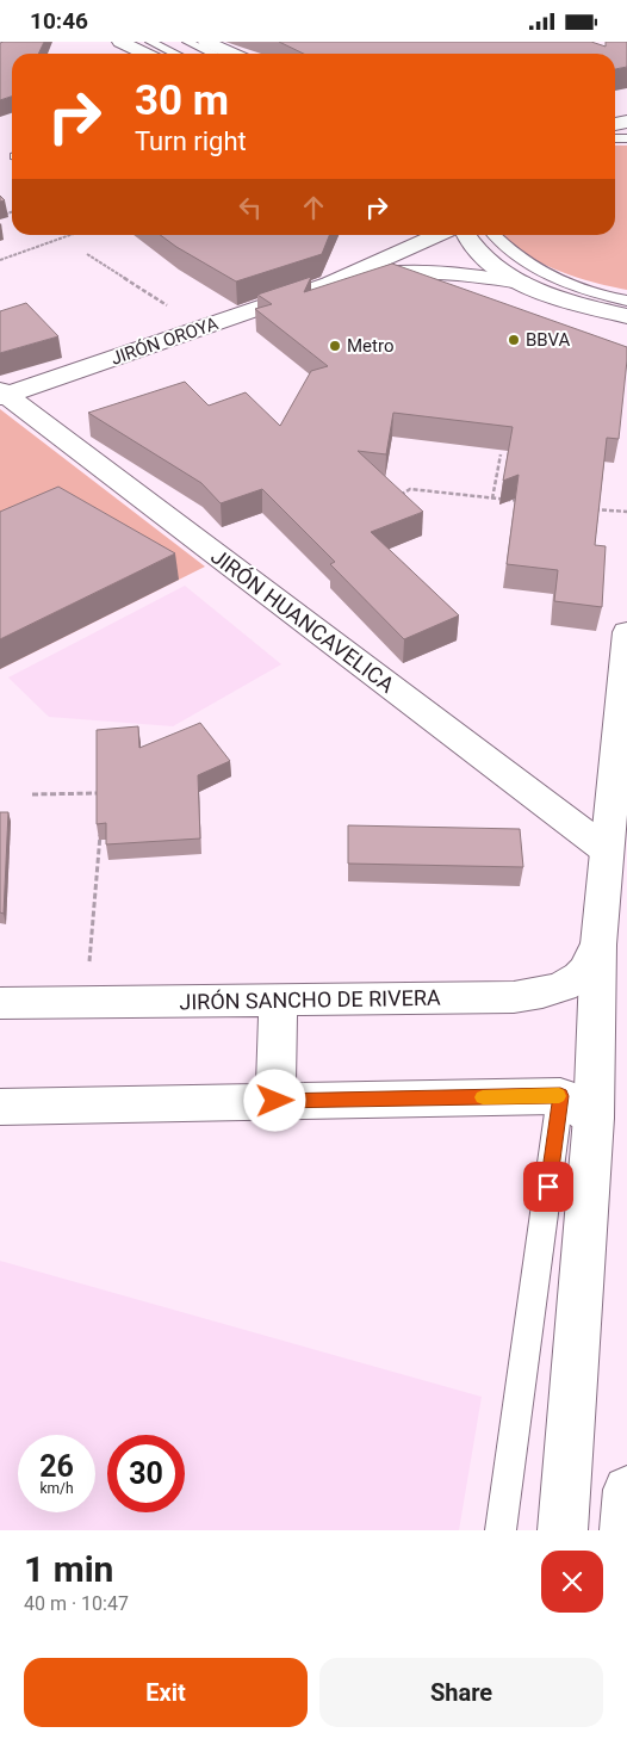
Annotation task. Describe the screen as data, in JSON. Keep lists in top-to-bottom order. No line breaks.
{"streets":{"street":["JIRÓN OROYA","JIRÓN HUANCAVELICA","JIRÓN SANCHO DE RIVERA"]},"crossings":[["JIRÓN OROYA","JIRÓN HUANCAVELICA"]],"places":["BBVA","Metro"],"page":{"status":"10:46","turn":["30 m","Turn right"],"speed":"26 km/h","limit":"30","heading":["1 min","40 m · 10:47"],"buttons":["Exit","Share"]}}
